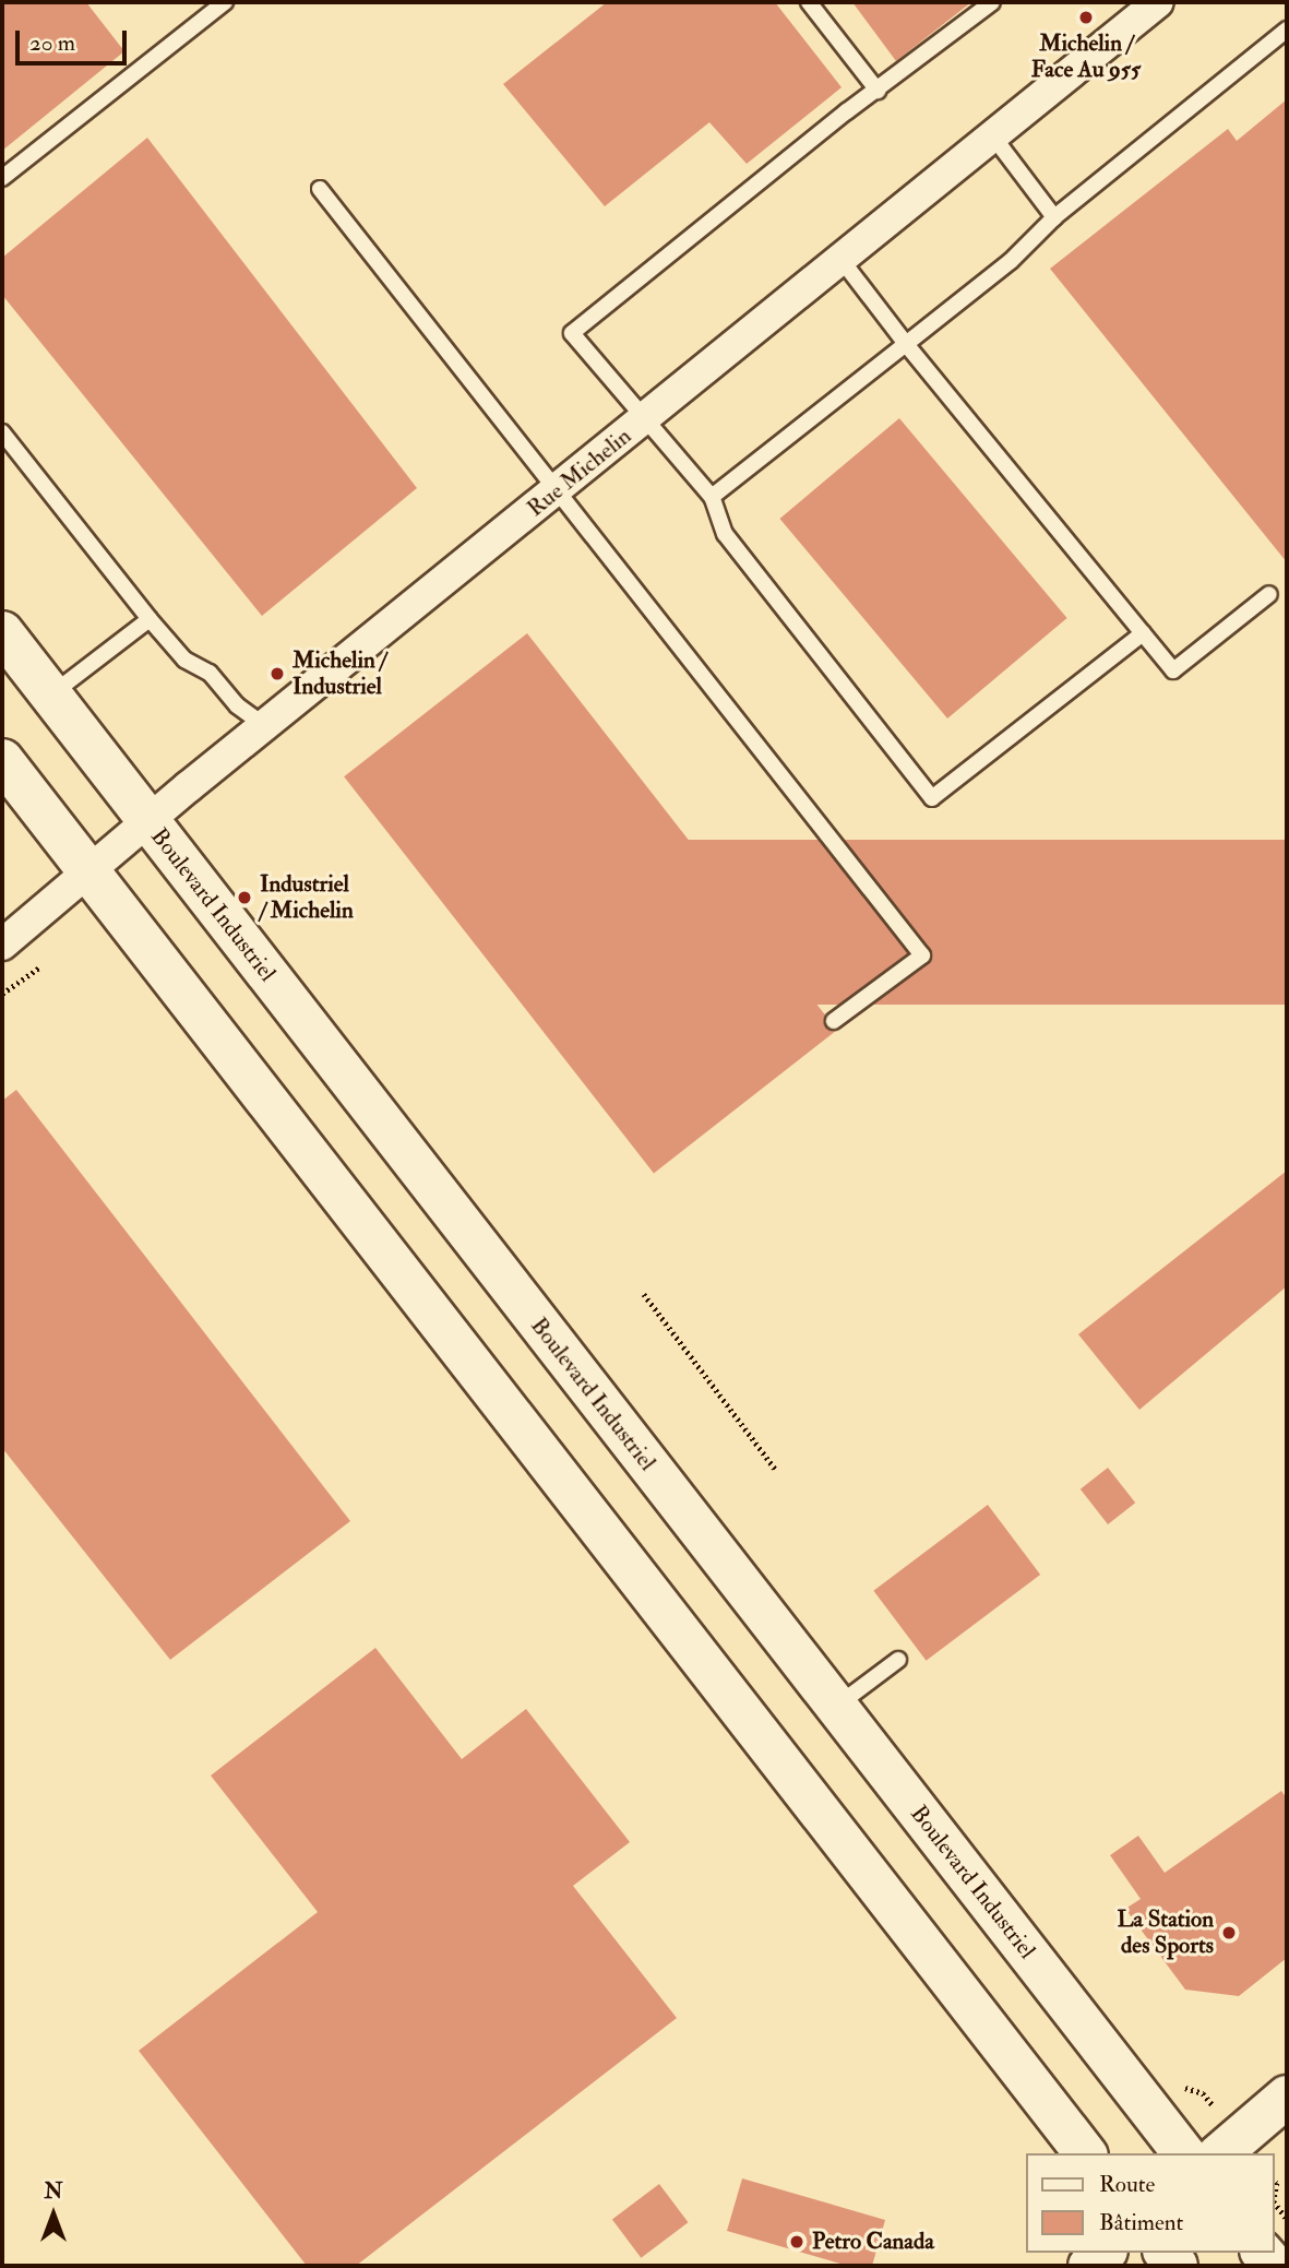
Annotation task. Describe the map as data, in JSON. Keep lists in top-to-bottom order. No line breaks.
{"streets":{"street":["Rue Michelin","Boulevard Industriel"]},"crossings":[["Rue Michelin","Boulevard Industriel"]],"places":["Michelin / Face Au 955","Michelin / Industriel","Industriel / Michelin","La Station des Sports","Petro Canada"],"legend":["Route","Bâtiment"],"scale_bar":"20 m","north":"top"}
